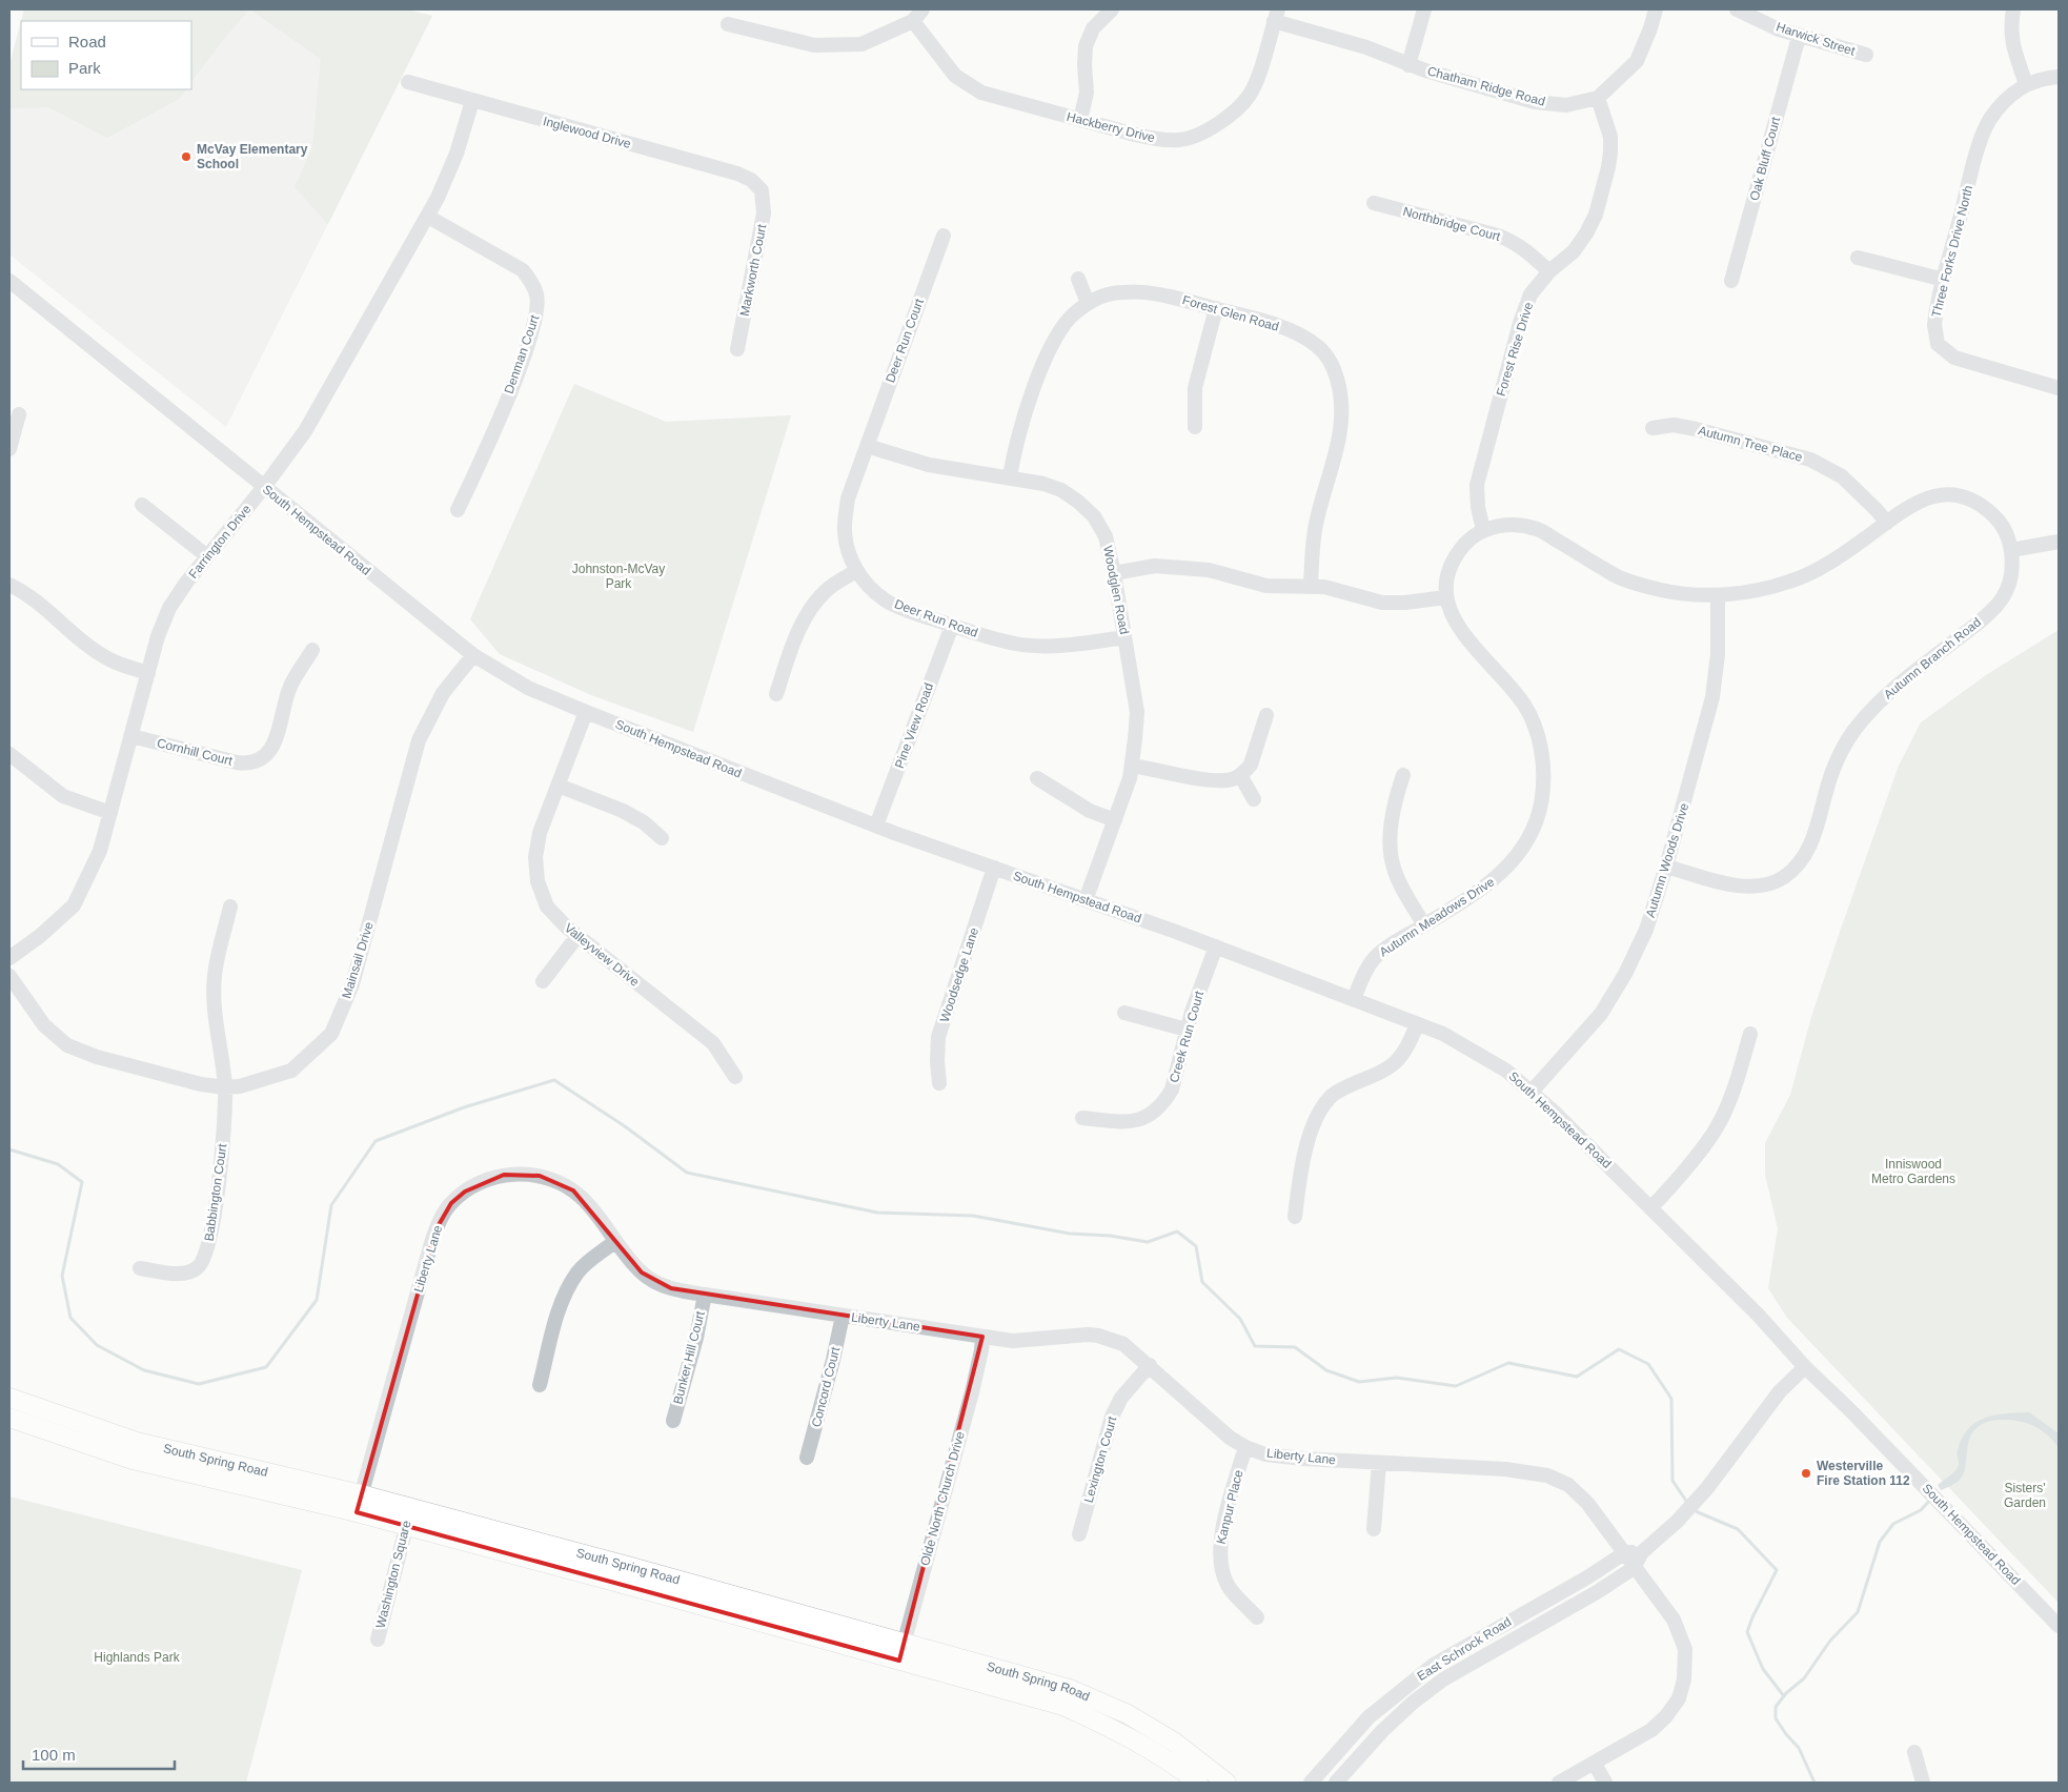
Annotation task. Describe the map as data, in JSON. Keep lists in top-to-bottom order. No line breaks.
{"streets":{"main road":["South Spring Road"],"street":["Harwick Street","Chatham Ridge Road","Hackberry Drive","Inglewood Drive","Oak Bluff Court","Northbridge Court","Three Forks Drive North","Markworth Court","Forest Glen Road","Deer Run Court","Forest Rise Drive","Denman Court","Autumn Tree Place","South Hempstead Road","Farrington Drive","Woodglen Road","Deer Run Road","Autumn Branch Road","Pine View Road","Cornhill Court","Autumn Woods Drive","Autumn Meadows Drive","Valleyview Drive","Mainsail Drive","Woodsedge Lane","Creek Run Court","Babbington Court","Liberty Lane","Bunker Hill Court","Concord Court","Lexington Court","Olde North Church Drive","Kanpur Place","Washington Square","East Schrock Road"]},"crossings":[["Harwick Street","Oak Bluff Court"],["Chatham Ridge Road","Hackberry Drive"],["Chatham Ridge Road","Forest Rise Drive"],["Inglewood Drive","Markworth Court"],["Inglewood Drive","Farrington Drive"],["Northbridge Court","Forest Rise Drive"],["Forest Glen Road","Woodglen Road"],["Deer Run Court","Woodglen Road"],["Deer Run Court","Deer Run Road"],["Forest Rise Drive","Autumn Branch Road"],["Forest Rise Drive","Autumn Meadows Drive"],["Denman Court","Farrington Drive"],["Autumn Tree Place","Autumn Branch Road"],["South Hempstead Road","Farrington Drive"],["South Hempstead Road","Woodglen Road"],["South Hempstead Road","Pine View Road"],["South Hempstead Road","Autumn Woods Drive"],["South Hempstead Road","Autumn Meadows Drive"],["South Hempstead Road","Valleyview Drive"],["South Hempstead Road","Mainsail Drive"],["South Hempstead Road","Woodsedge Lane"],["South Hempstead Road","Creek Run Court"],["South Hempstead Road","East Schrock Road"],["Farrington Drive","Cornhill Court"],["Woodglen Road","Deer Run Road"],["Deer Run Road","Pine View Road"],["Autumn Branch Road","Autumn Woods Drive"],["Autumn Branch Road","Autumn Meadows Drive"],["Mainsail Drive","Babbington Court"],["Liberty Lane","Bunker Hill Court"],["Liberty Lane","Concord Court"],["Liberty Lane","Lexington Court"],["Liberty Lane","South Spring Road"],["Liberty Lane","Olde North Church Drive"],["Liberty Lane","Kanpur Place"],["Liberty Lane","East Schrock Road"],["South Spring Road","Olde North Church Drive"],["South Spring Road","Washington Square"]],"parks":["Johnston-McVay Park","Inniswood Metro Gardens","Sisters' Garden","Highlands Park"],"places":["McVay Elementary School","Westerville Fire Station 112"],"legend":["Road","Park"],"scale_bar":"100 m"}
